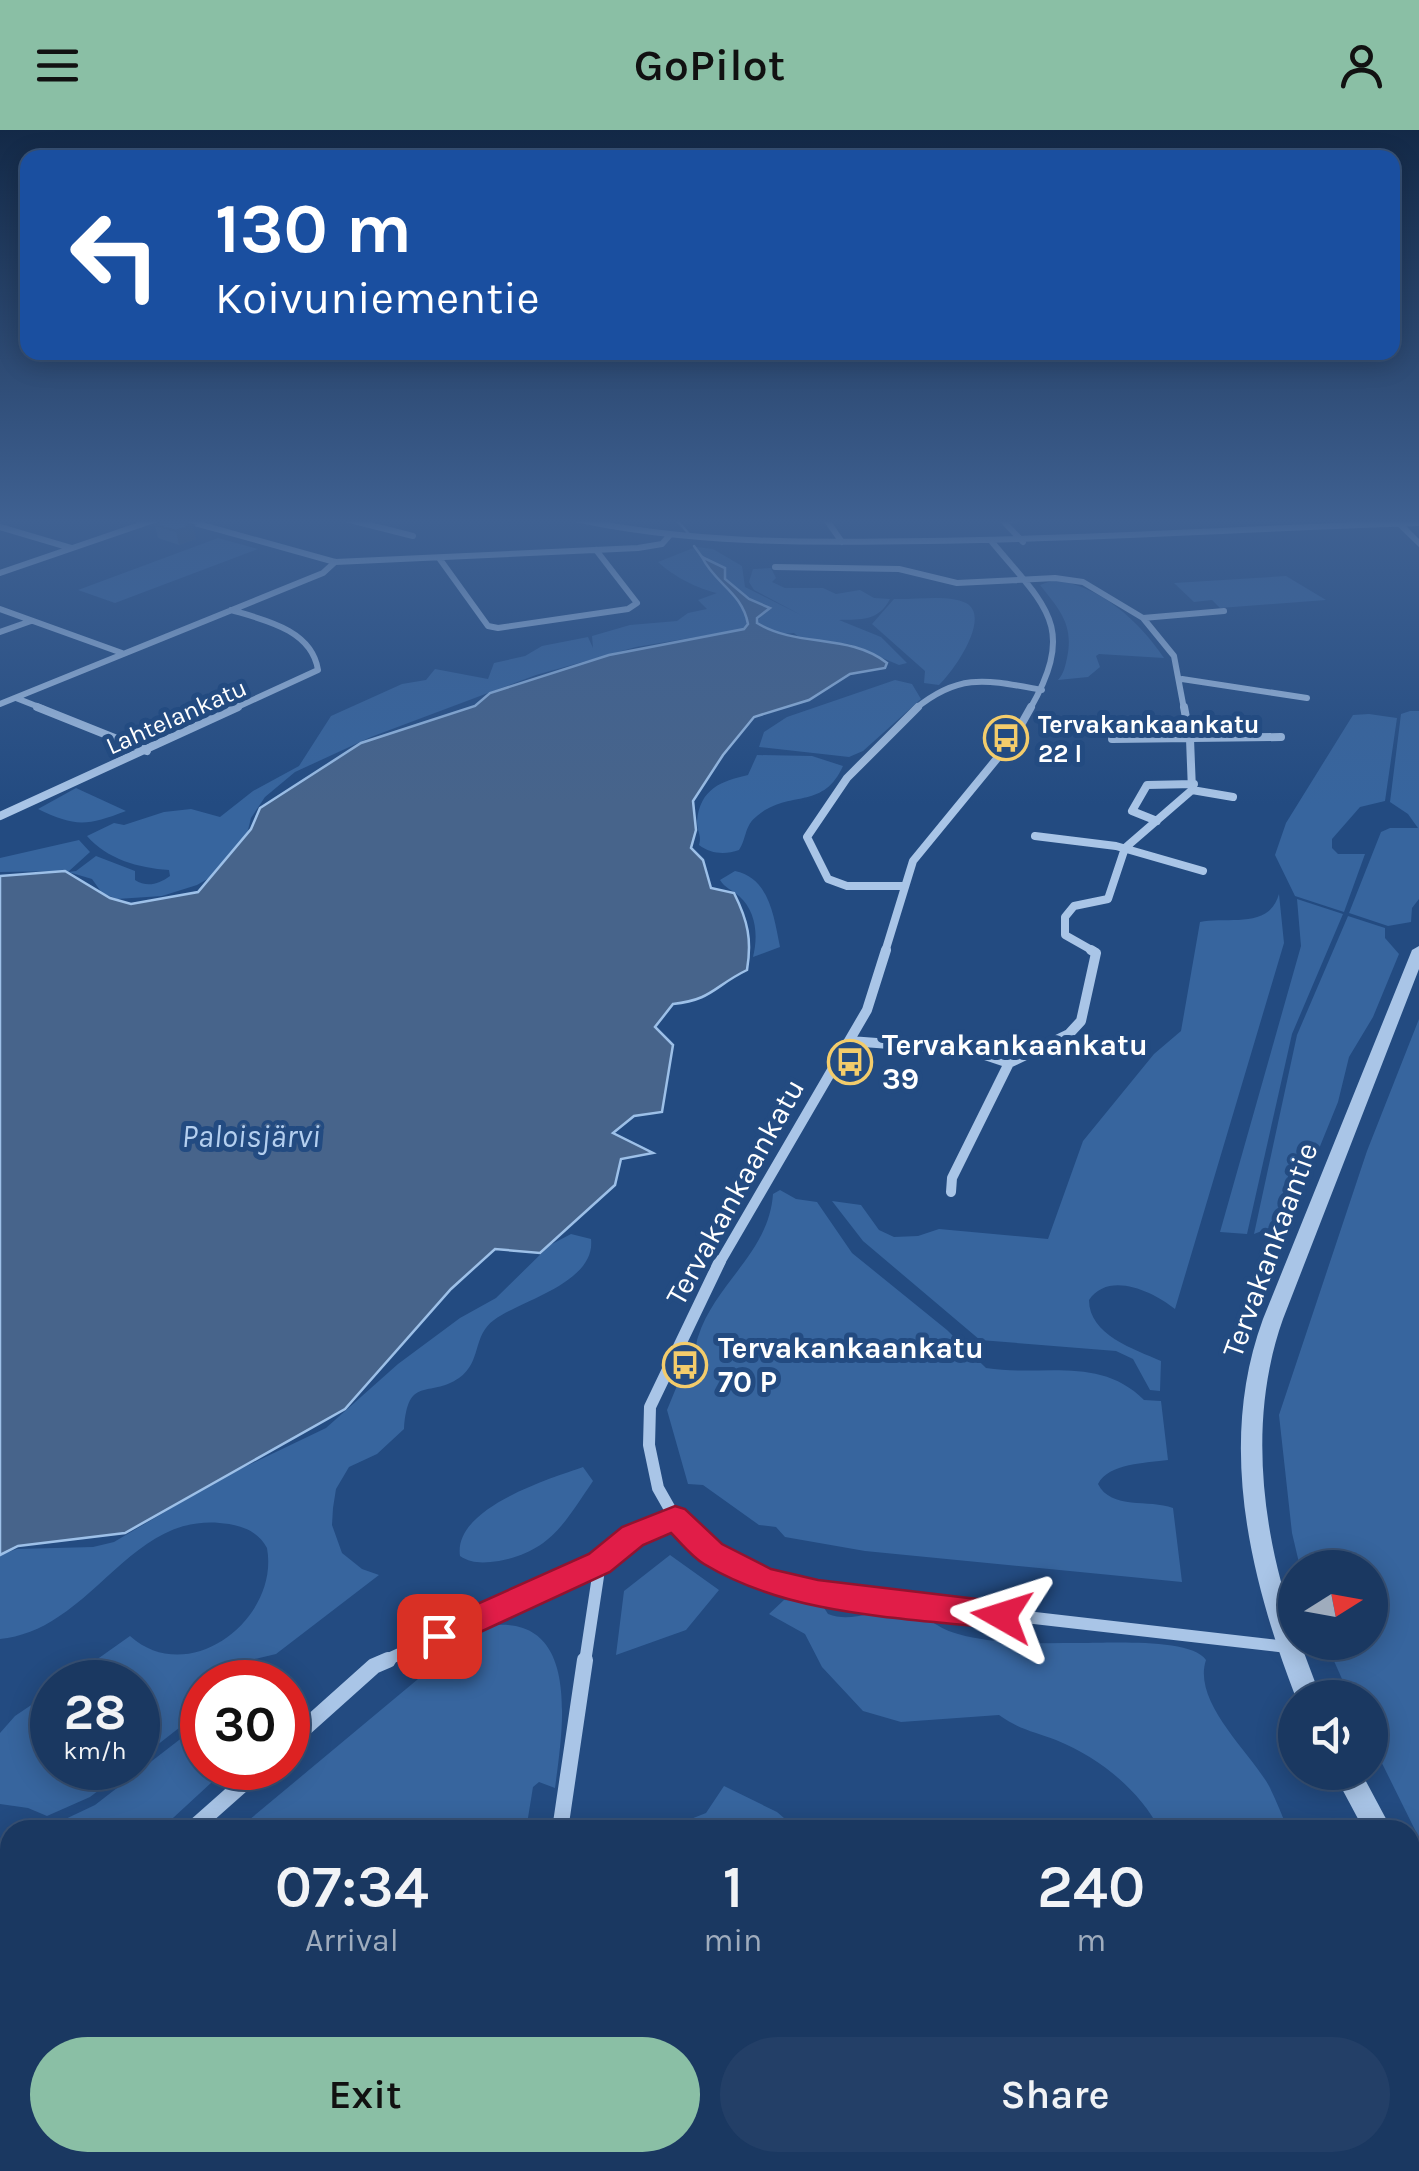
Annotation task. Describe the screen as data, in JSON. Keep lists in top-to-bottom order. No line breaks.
{"streets":{"street":["Lahtelankatu","Tervakankaankatu","Tervakankaantie"]},"water":["Paloisjärvi"],"places":{"bus stop":["Tervakankaankatu 22 I","Tervakankaankatu 39","Tervakankaankatu 70 P"]},"north":"right","page":{"header":"GoPilot","turn":["130 m","Koivuniementie"],"speed":"28 km/h","limit":"30","eta":["07:34","Arrival","1","min","240","m"],"buttons":["Exit","Share"]}}
